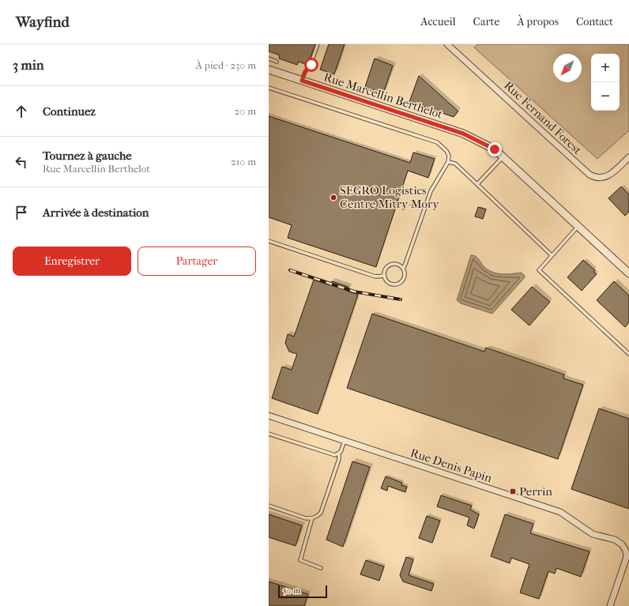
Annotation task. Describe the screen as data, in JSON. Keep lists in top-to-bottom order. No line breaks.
{"streets":{"street":["Rue Marcellin Berthelot","Rue Fernand Forest","Rue Denis Papin"]},"places":{"other":["SEGRO Logistics Centre Mitry-Mory"],"transit":["Perrin"]},"scale_bar":"50 m","north":"bottom left","page":{"header":"Wayfind","nav":["Accueil","Carte","À propos","Contact"],"heading":["3 min","À pied · 230 m"],"map_buttons":["+","−"],"list":[["Continuez","20 m"],["Tournez à gauche","Rue Marcellin Berthelot","210 m"],"Arrivée à destination"],"buttons":["Enregistrer","Partager"],"scale":"50 m"}}
